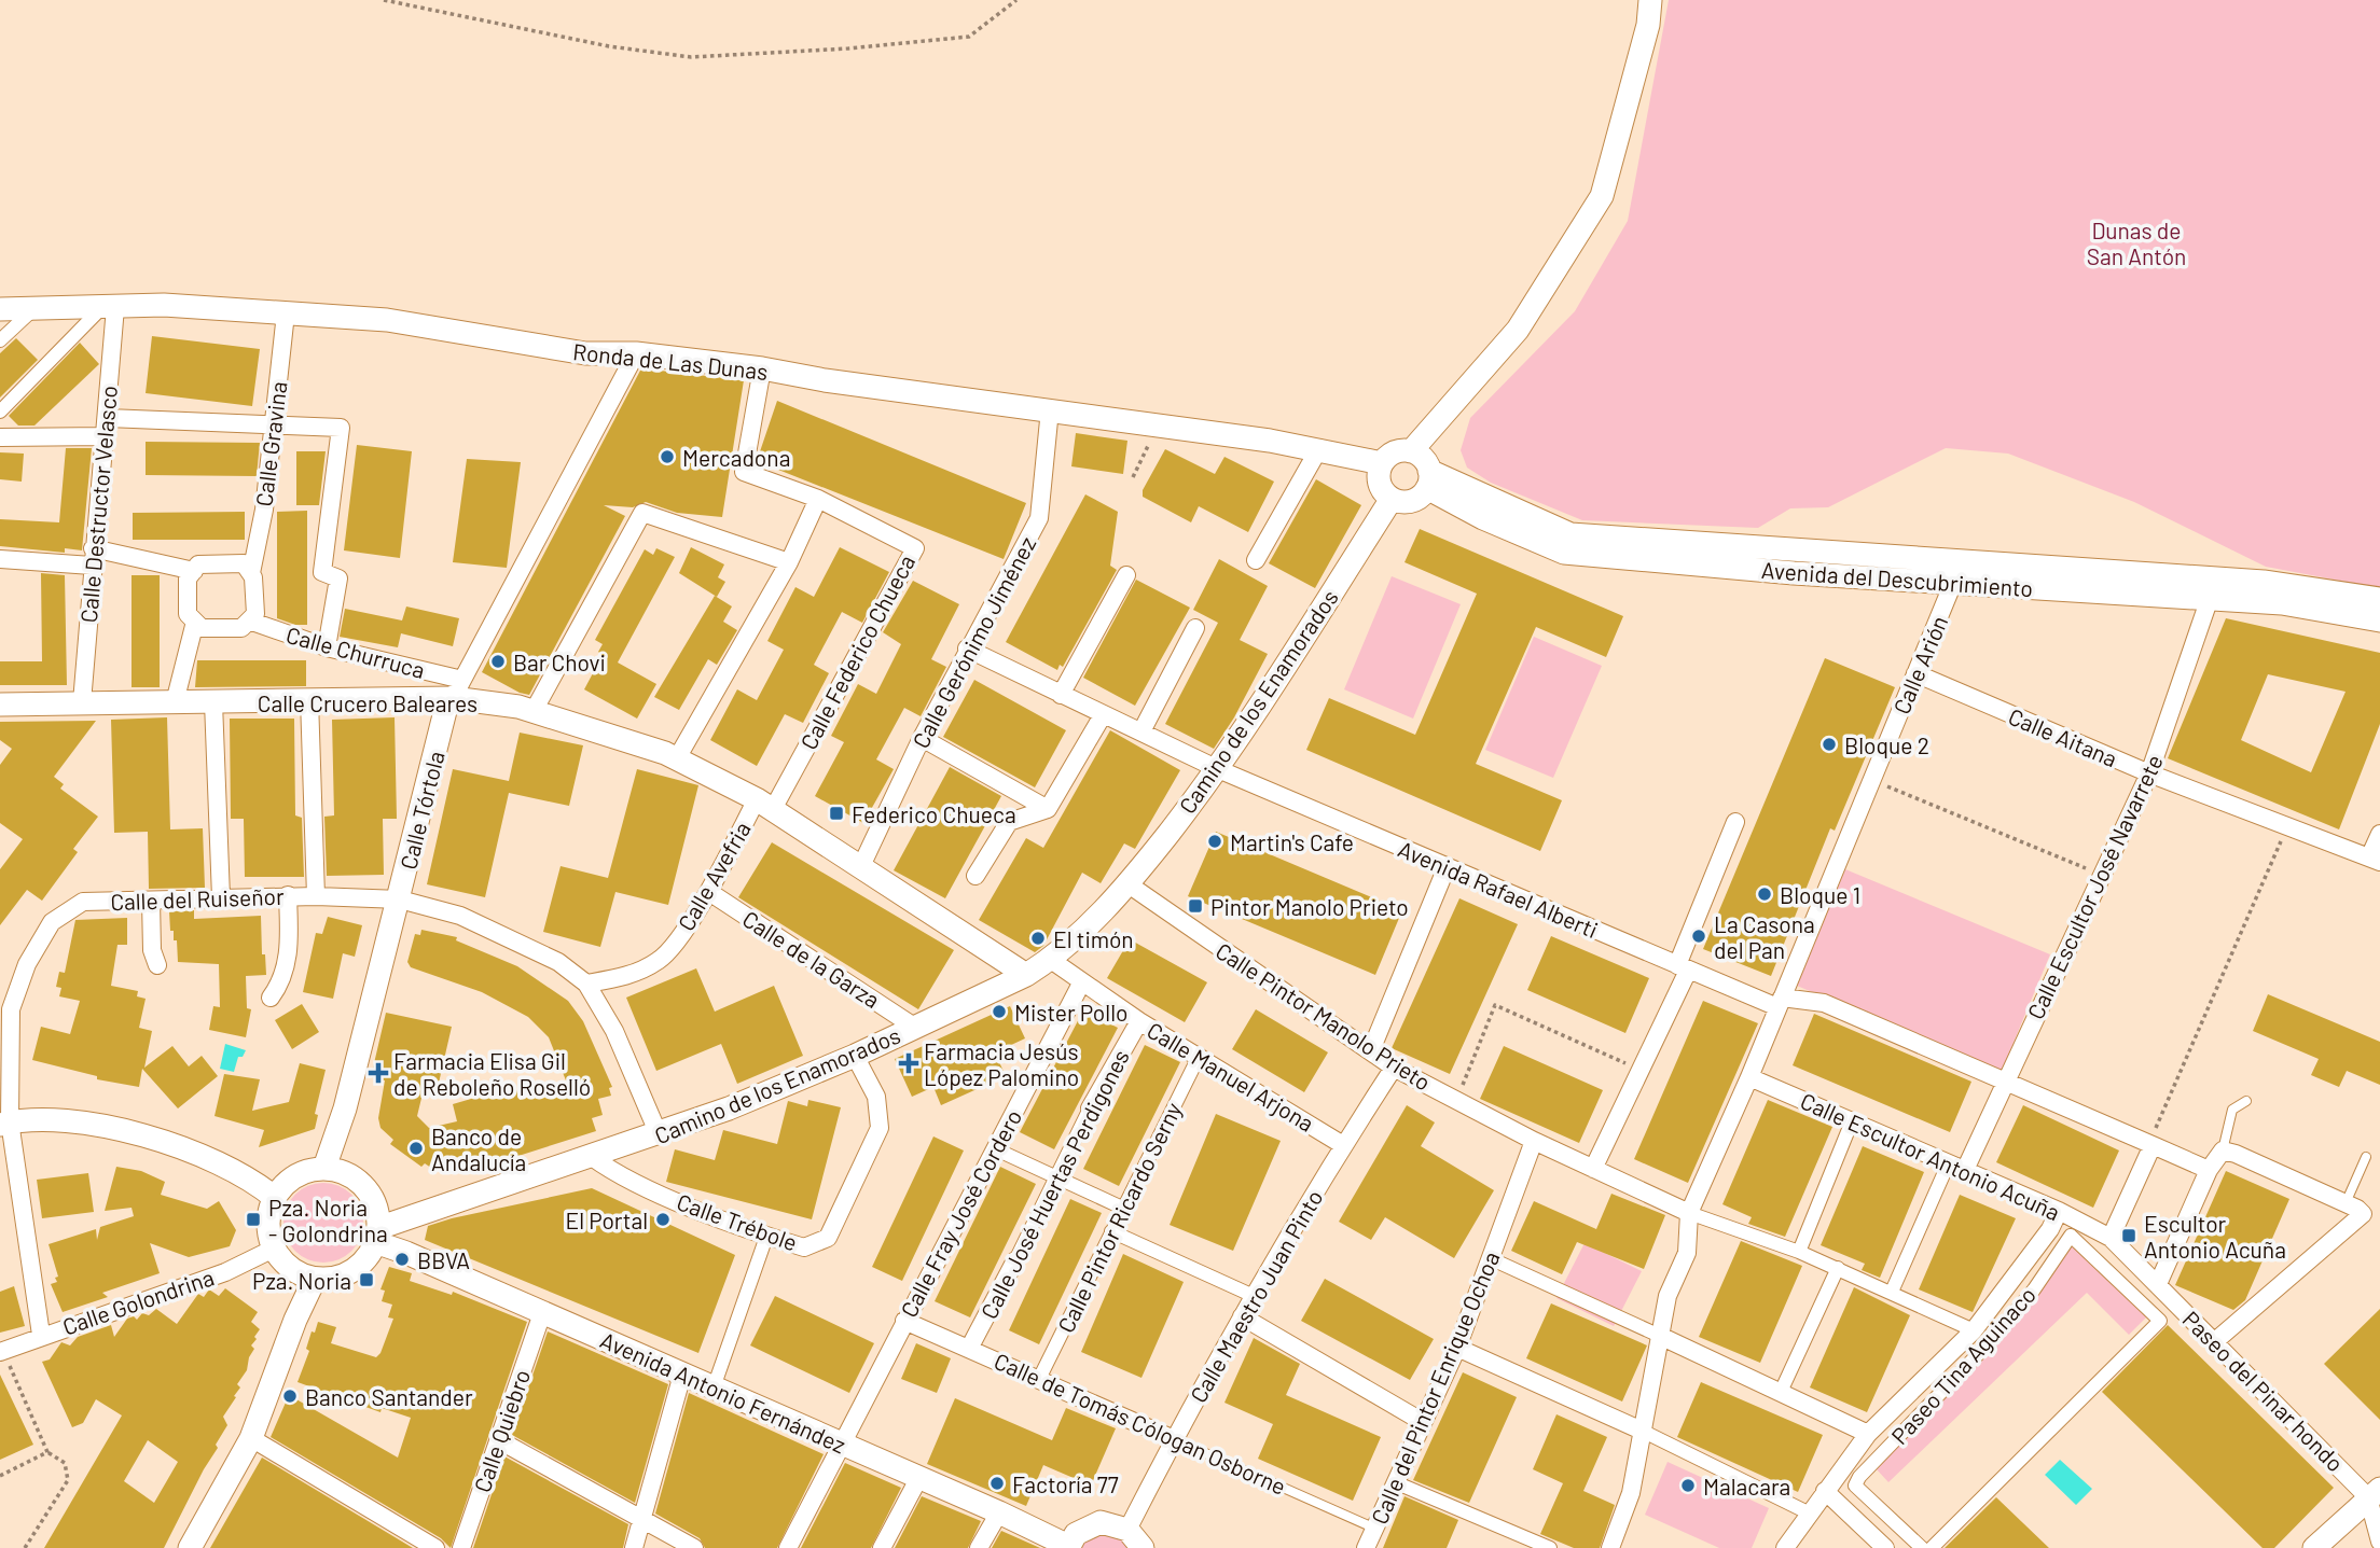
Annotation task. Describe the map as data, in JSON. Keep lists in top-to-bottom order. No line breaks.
{"streets":{"street":["Ronda de Las Dunas","Calle Gravina","Calle Destructor Velasco","Avenida del Descubrimiento","Calle Gerónimo Jiménez","Calle Churruca","Calle Federico Chueca","Calle Arión","Camino de los Enamorados","Calle Crucero Baleares","Calle Aitana","Calle Tórtola","Calle Avefria","Calle Escultor José Navarrete","Avenida Rafael Alberti","Calle del Ruiseñor","Calle de la Garza","Calle Pintor Manolo Prieto","Calle Manuel Arjona","Calle Escultor Antonio Acuña","Calle José Huertas Perdigones","Calle Fray José Cordero","Calle Pintor Ricardo Serny","Calle Trébole","Calle Maestro Juan Pinto","Calle Golondrina","Paseo Tina Aguinaco","Calle del Pintor Enrique Ochoa","Paseo del Pinar hondo","Avenida Antonio Fernández","Calle de Tomás Cólogan Osborne","Calle Quiebro"]},"crossings":[["Ronda de Las Dunas","Calle Gravina"],["Ronda de Las Dunas","Calle Destructor Velasco"],["Ronda de Las Dunas","Avenida del Descubrimiento"],["Ronda de Las Dunas","Calle Gerónimo Jiménez"],["Ronda de Las Dunas","Calle Federico Chueca"],["Ronda de Las Dunas","Camino de los Enamorados"],["Ronda de Las Dunas","Calle Tórtola"],["Calle Gravina","Calle Churruca"],["Calle Destructor Velasco","Calle Crucero Baleares"],["Avenida del Descubrimiento","Calle Arión"],["Avenida del Descubrimiento","Camino de los Enamorados"],["Avenida del Descubrimiento","Calle Escultor José Navarrete"],["Calle Gerónimo Jiménez","Calle Crucero Baleares"],["Calle Gerónimo Jiménez","Avenida Rafael Alberti"],["Calle Churruca","Calle Crucero Baleares"],["Calle Churruca","Calle Tórtola"],["Calle Federico Chueca","Calle Crucero Baleares"],["Calle Federico Chueca","Calle Avefria"],["Calle Arión","Calle Aitana"],["Calle Arión","Avenida Rafael Alberti"],["Calle Arión","Calle Pintor Manolo Prieto"],["Calle Arión","Calle Escultor Antonio Acuña"],["Camino de los Enamorados","Calle Crucero Baleares"],["Camino de los Enamorados","Calle Tórtola"],["Camino de los Enamorados","Avenida Rafael Alberti"],["Camino de los Enamorados","Calle del Ruiseñor"],["Camino de los Enamorados","Calle de la Garza"],["Camino de los Enamorados","Calle Pintor Manolo Prieto"],["Camino de los Enamorados","Calle Manuel Arjona"],["Camino de los Enamorados","Calle Trébole"],["Camino de los Enamorados","Calle Golondrina"],["Camino de los Enamorados","Avenida Antonio Fernández"],["Calle Crucero Baleares","Calle Tórtola"],["Calle Crucero Baleares","Calle Avefria"],["Calle Aitana","Calle Escultor José Navarrete"],["Calle Tórtola","Calle del Ruiseñor"],["Calle Tórtola","Calle Golondrina"],["Calle Tórtola","Avenida Antonio Fernández"],["Calle Avefria","Calle del Ruiseñor"],["Calle Avefria","Calle de la Garza"],["Calle Escultor José Navarrete","Avenida Rafael Alberti"],["Calle Escultor José Navarrete","Calle Escultor Antonio Acuña"],["Calle del Ruiseñor","Calle Golondrina"],["Calle Pintor Manolo Prieto","Calle Maestro Juan Pinto"],["Calle Pintor Manolo Prieto","Calle del Pintor Enrique Ochoa"],["Calle Manuel Arjona","Calle José Huertas Perdigones"],["Calle Manuel Arjona","Calle Fray José Cordero"],["Calle Manuel Arjona","Calle Pintor Ricardo Serny"],["Calle Manuel Arjona","Calle Maestro Juan Pinto"],["Calle Escultor Antonio Acuña","Paseo del Pinar hondo"],["Calle José Huertas Perdigones","Calle de Tomás Cólogan Osborne"],["Calle Fray José Cordero","Avenida Antonio Fernández"],["Calle Fray José Cordero","Calle de Tomás Cólogan Osborne"],["Calle Pintor Ricardo Serny","Calle de Tomás Cólogan Osborne"],["Calle Maestro Juan Pinto","Calle de Tomás Cólogan Osborne"],["Calle Golondrina","Avenida Antonio Fernández"],["Calle del Pintor Enrique Ochoa","Calle de Tomás Cólogan Osborne"],["Avenida Antonio Fernández","Calle Quiebro"]],"parks":["Dunas de San Antón"],"places":{"other":["Mercadona","Bar Chovi","Bloque 2","Martin's Cafe","Bloque 1","La Casona del Pan","El timón","Mister Pollo","Banco de Andalucía","El Portal","BBVA","Banco Santander","Factoría 77","Malacara"],"transit":["Federico Chueca","Pintor Manolo Prieto","Pza. Noria - Golondrina","Escultor Antonio Acuña","Pza. Noria"],"health":["Farmacia Jesús López Palomino","Farmacia Elisa Gil de Reboleño Roselló"]}}
